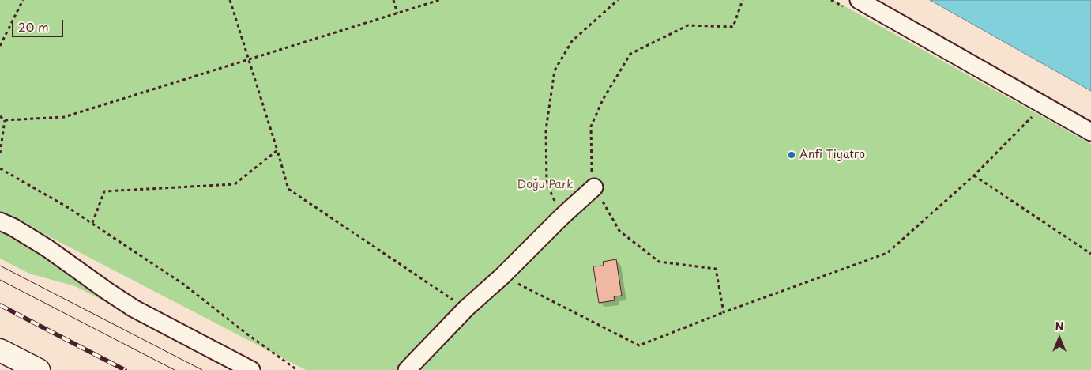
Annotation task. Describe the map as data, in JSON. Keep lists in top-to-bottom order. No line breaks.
{"parks":["Doğu Park"],"places":["Anfi Tiyatro"],"scale_bar":"20 m","north":"top"}
